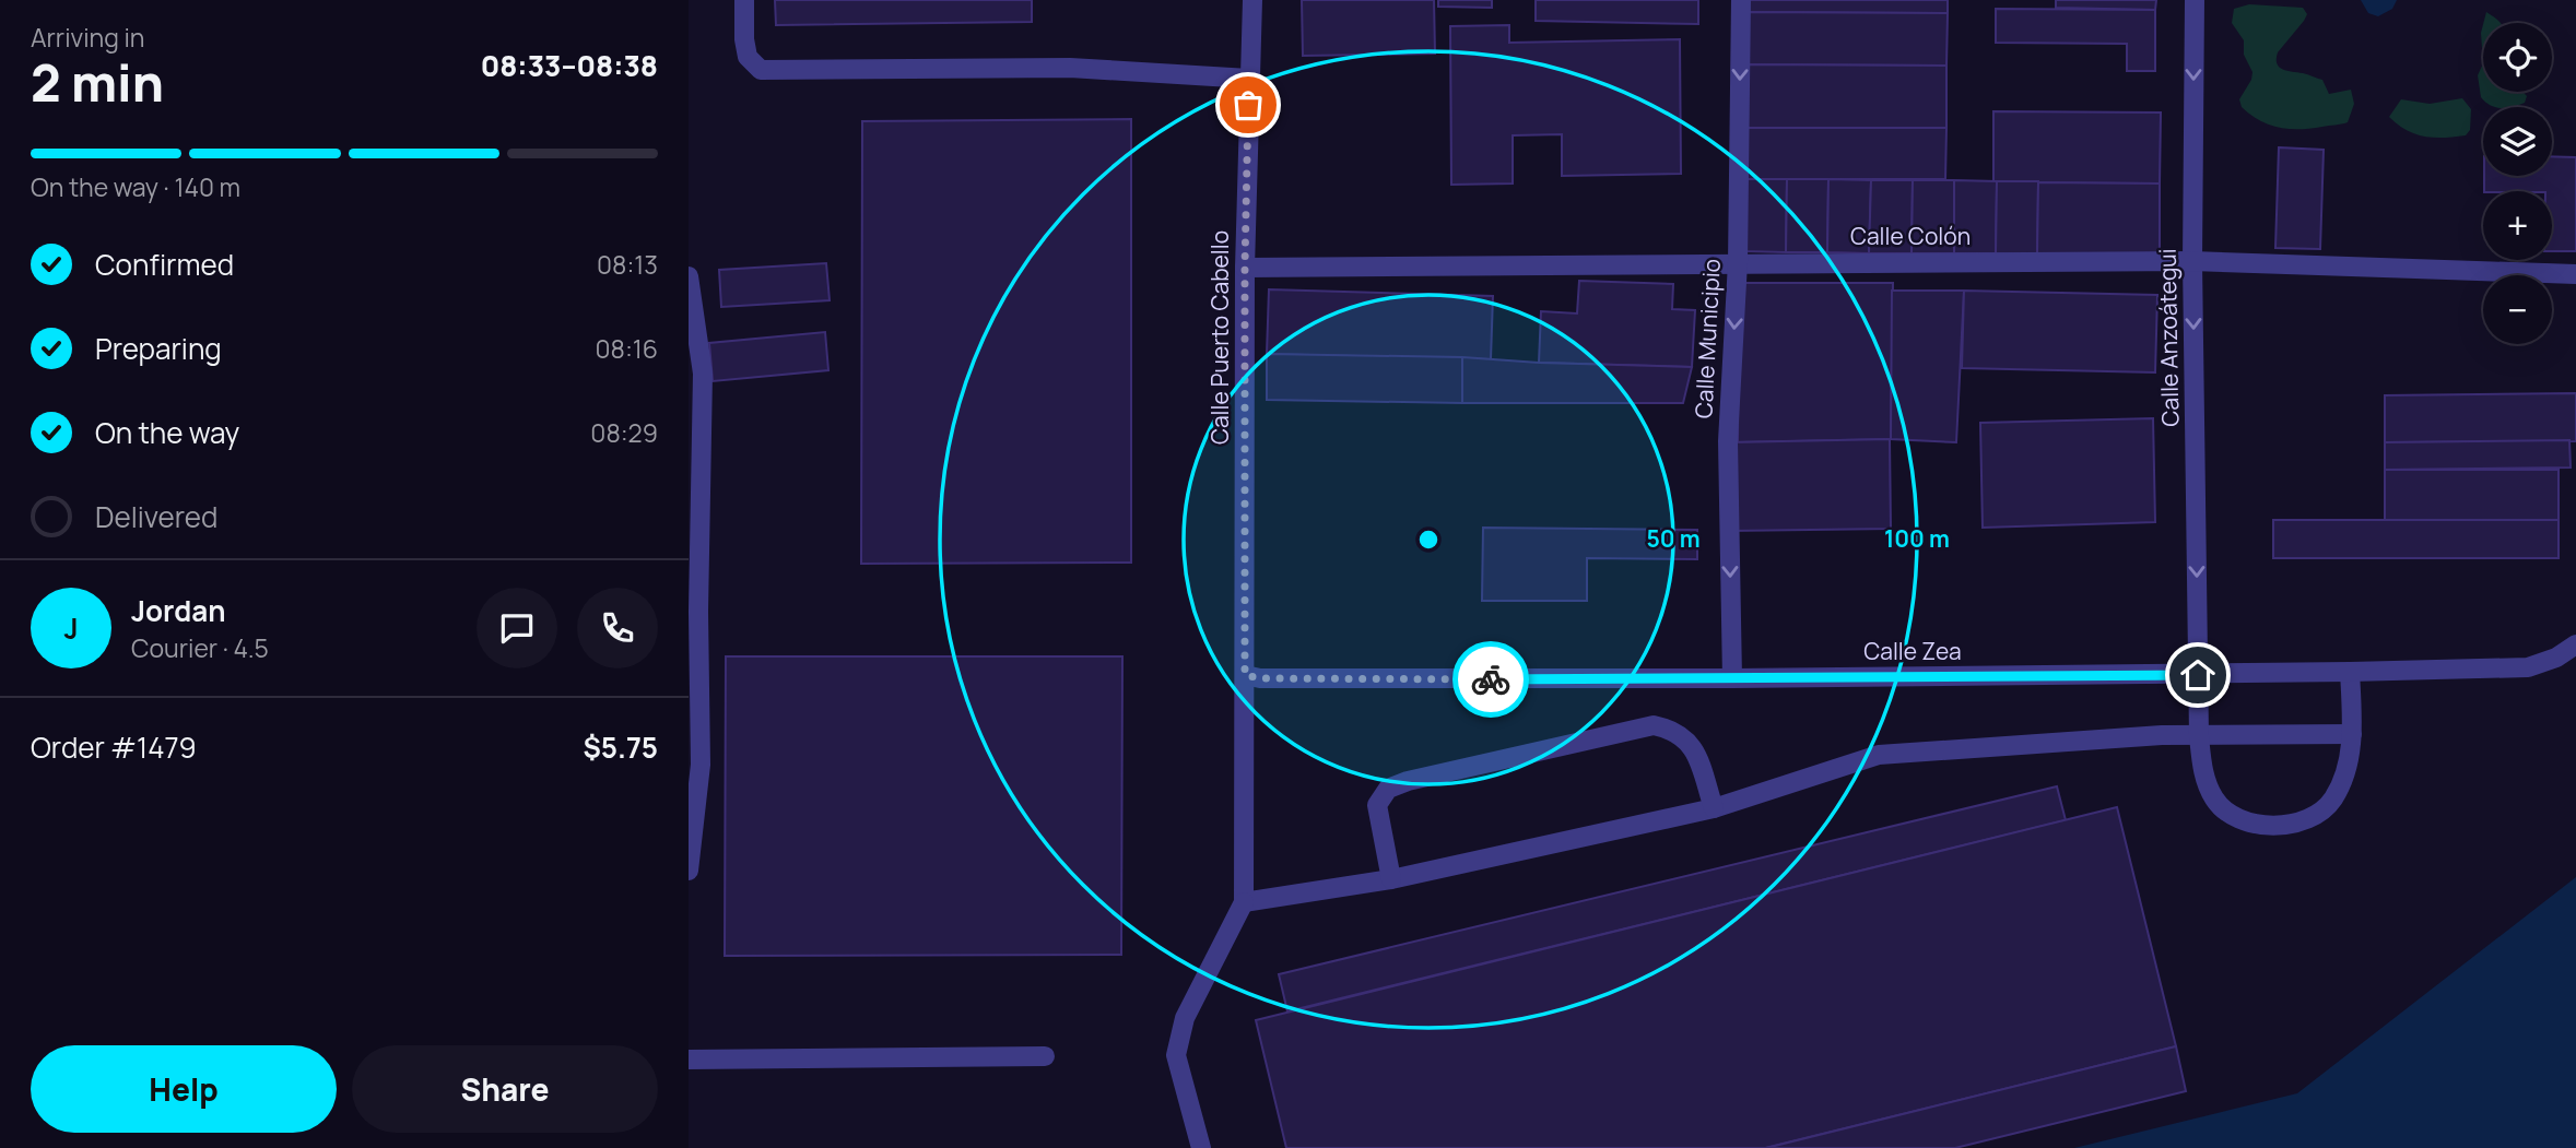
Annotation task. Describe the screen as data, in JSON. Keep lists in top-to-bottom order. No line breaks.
{"streets":{"street":["Calle Colón","Calle Puerto Cabello","Calle Anzoátegui","Calle Municipio","Calle Zea"]},"crossings":[["Calle Colón","Calle Puerto Cabello"],["Calle Colón","Calle Anzoátegui"],["Calle Colón","Calle Municipio"],["Calle Puerto Cabello","Calle Zea"],["Calle Anzoátegui","Calle Zea"],["Calle Municipio","Calle Zea"]],"one_way":["Calle Anzoátegui","Calle Municipio"],"page":{"heading":["2 min","Arriving in","08:33–08:38"],"panel":["Jordan","Courier · 4.5","Order #1479","$5.75"],"map_buttons":["+","−"],"bar":"On the way · 140 m","list":[["Confirmed","08:13"],["Preparing","08:16"],["On the way","08:29"],"Delivered"],"round":"J","buttons":["Help","Share"]},"rings":["50 m","100 m"]}
